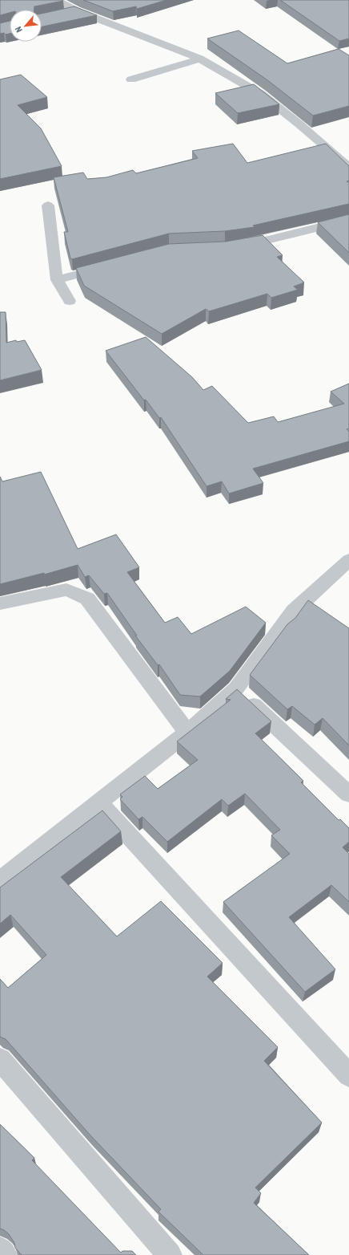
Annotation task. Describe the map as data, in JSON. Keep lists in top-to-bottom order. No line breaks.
{"north":"bottom left"}
